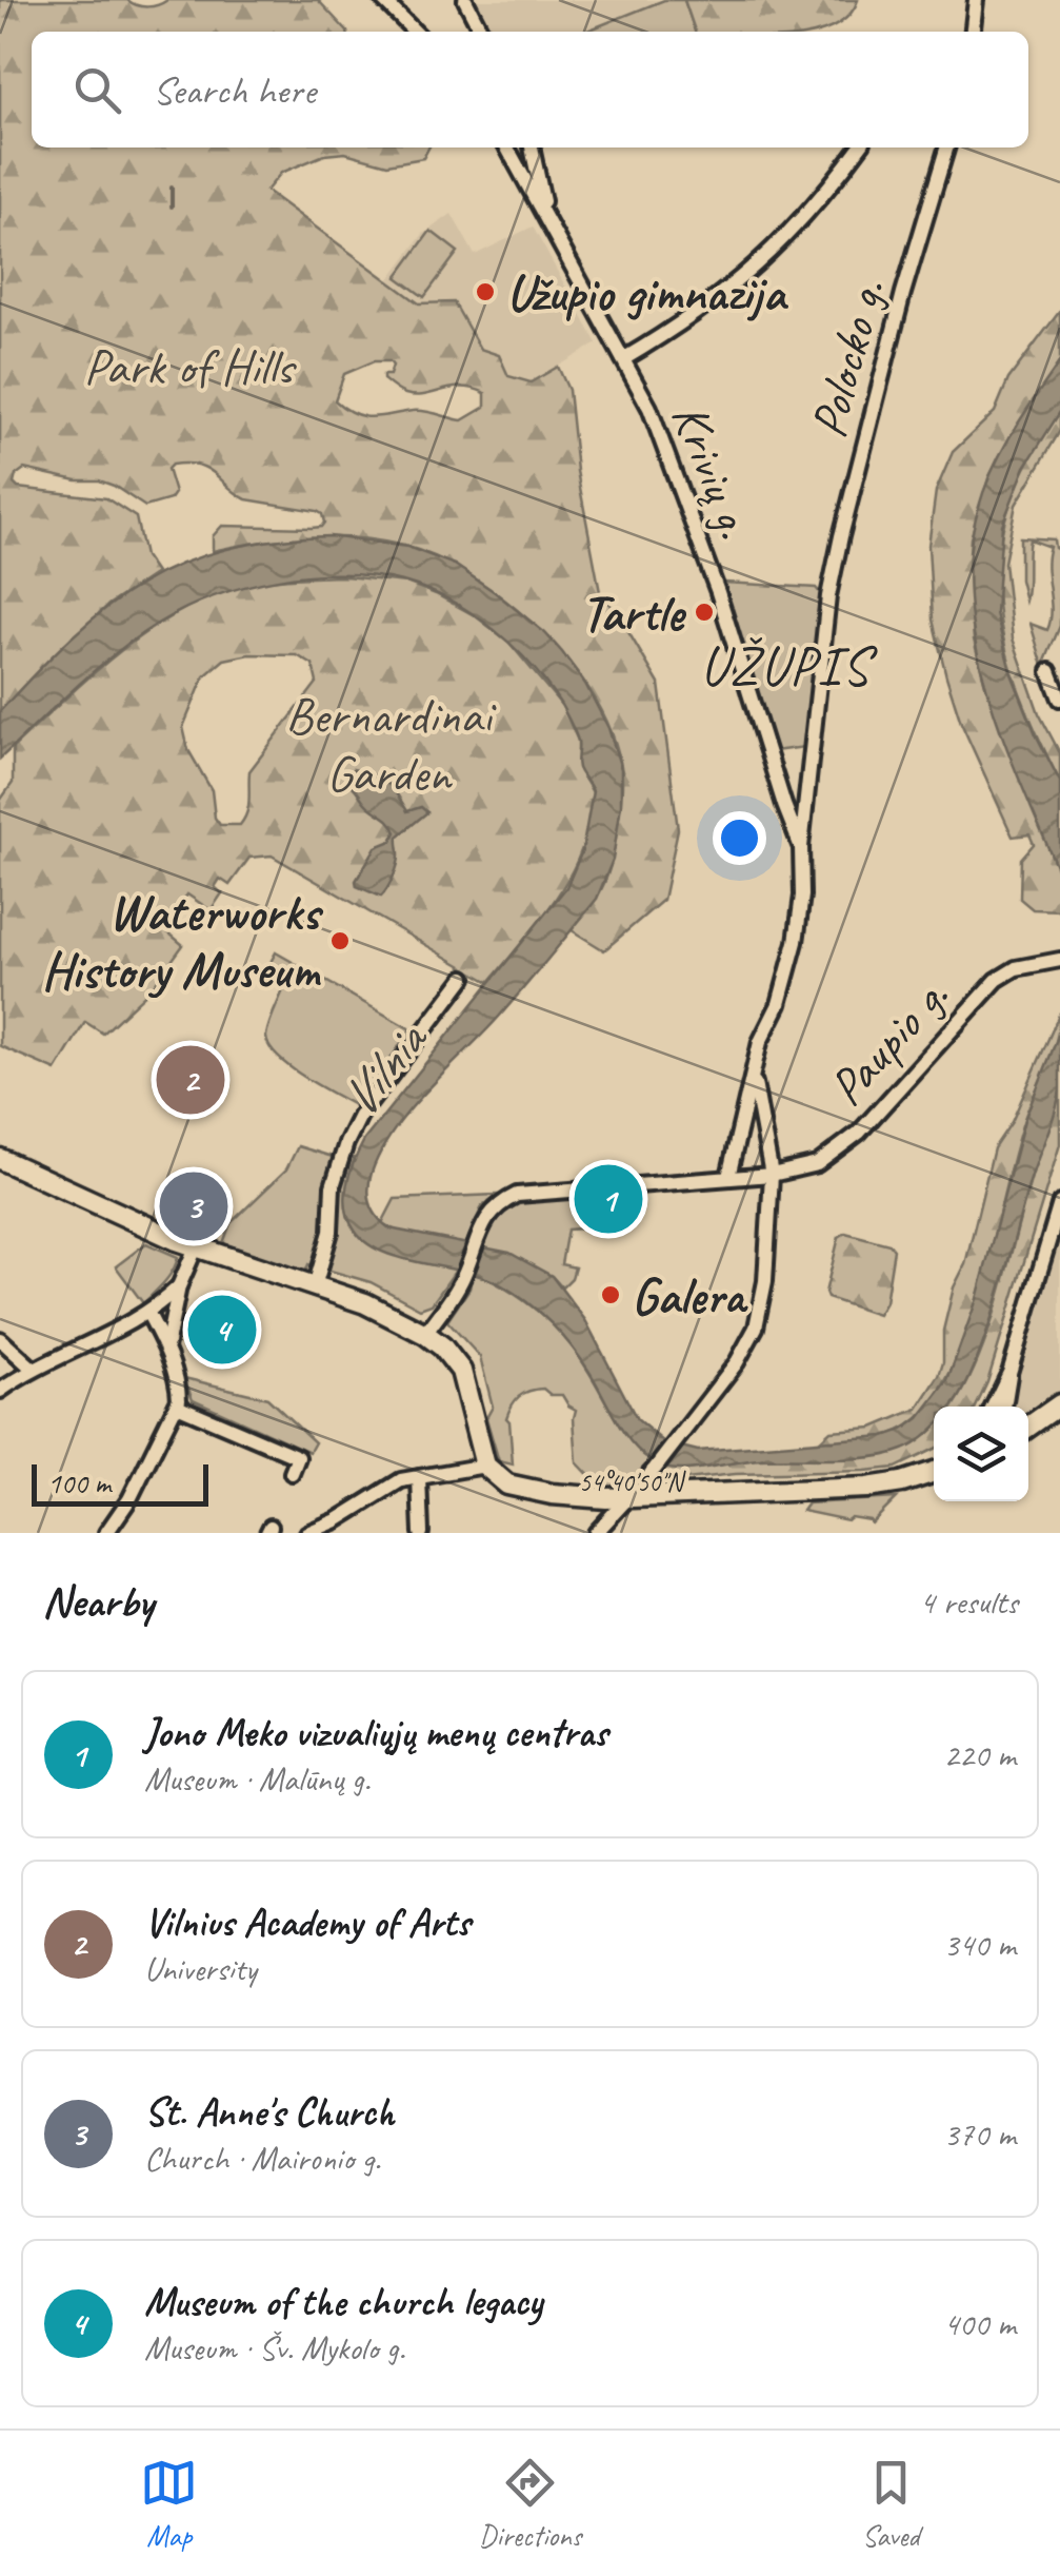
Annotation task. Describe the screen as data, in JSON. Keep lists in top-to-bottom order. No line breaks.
{"streets":{"street":["Polocko g.","Krivių g.","Paupio g."]},"crossings":[["Polocko g.","Krivių g."]],"districts":["UŽUPIS"],"water":["Vilnia"],"parks":["Park of Hills","Bernardinai Garden"],"places":["Užupio gimnazija","Tartle","Waterworks History Museum","Galera"],"scale_bar":"100 m","page":{"search":"Search here","pins":["2","1","3","4"],"scale":"100 m","heading":["Nearby","4 results"],"list":[{"mark":"1","name":"Jono Meko vizualiųjų menų centras","note":"Museum · Malūnų g.","value":"220 m"},{"mark":"2","name":"Vilnius Academy of Arts","note":"University","value":"340 m"},{"mark":"3","name":"St. Anne's Church","note":"Church · Maironio g.","value":"370 m"},{"mark":"4","name":"Museum of the church legacy","note":"Museum · Šv. Mykolo g.","value":"400 m"}],"nav":["Map","Directions","Saved"]},"coordinates":["54°40'50\"N"]}
